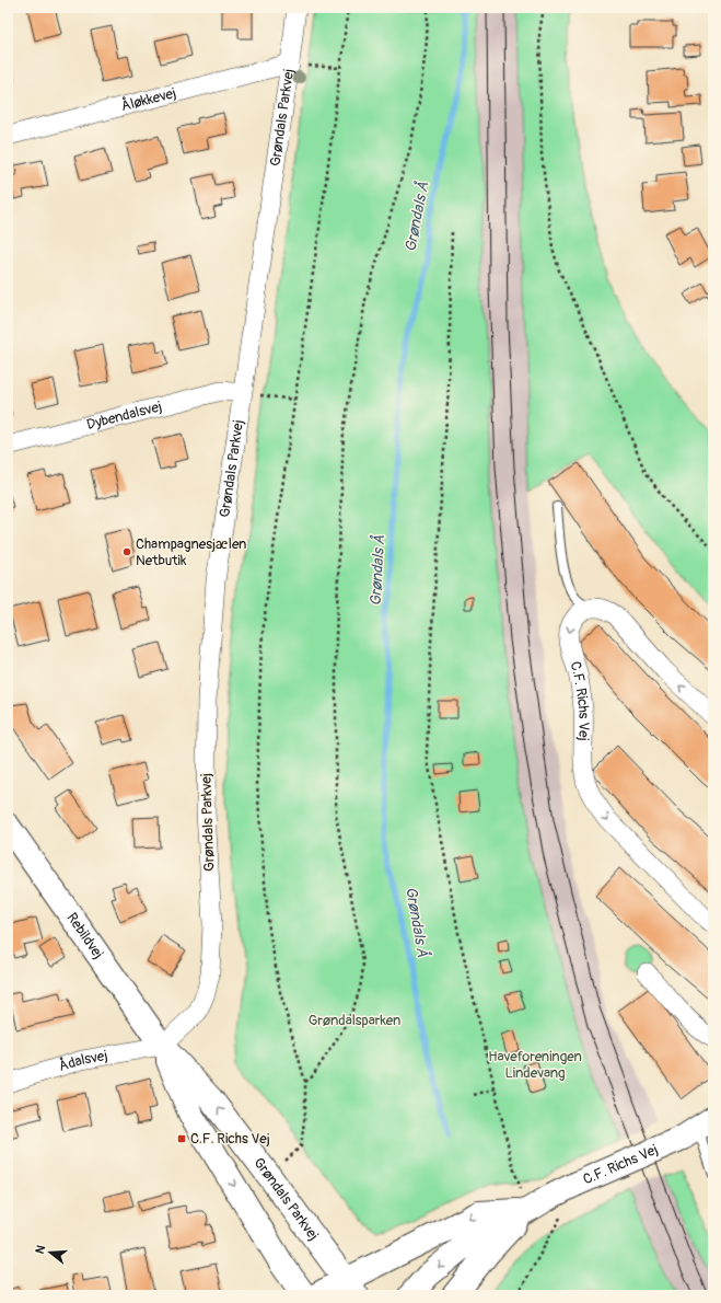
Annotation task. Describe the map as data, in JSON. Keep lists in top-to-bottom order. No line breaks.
{"streets":{"main road":["Grøndals Parkvej","C.F. Richs Vej","Rebildvej"],"street":["Åløkkevej","Dybendalsvej","Ådalsvej"]},"crossings":[["Åløkkevej","Grøndals Parkvej"],["Grøndals Parkvej","Dybendalsvej"],["Grøndals Parkvej","C.F. Richs Vej"],["Grøndals Parkvej","Rebildvej"],["Grøndals Parkvej","Ådalsvej"],["Rebildvej","Ådalsvej"]],"water":["Grøndals Å"],"parks":["Grøndalsparken","Haveforeningen Lindevang"],"places":{"other":["Champagnesjælen Netbutik"],"transit":["C.F. Richs Vej"]},"north":"left"}
